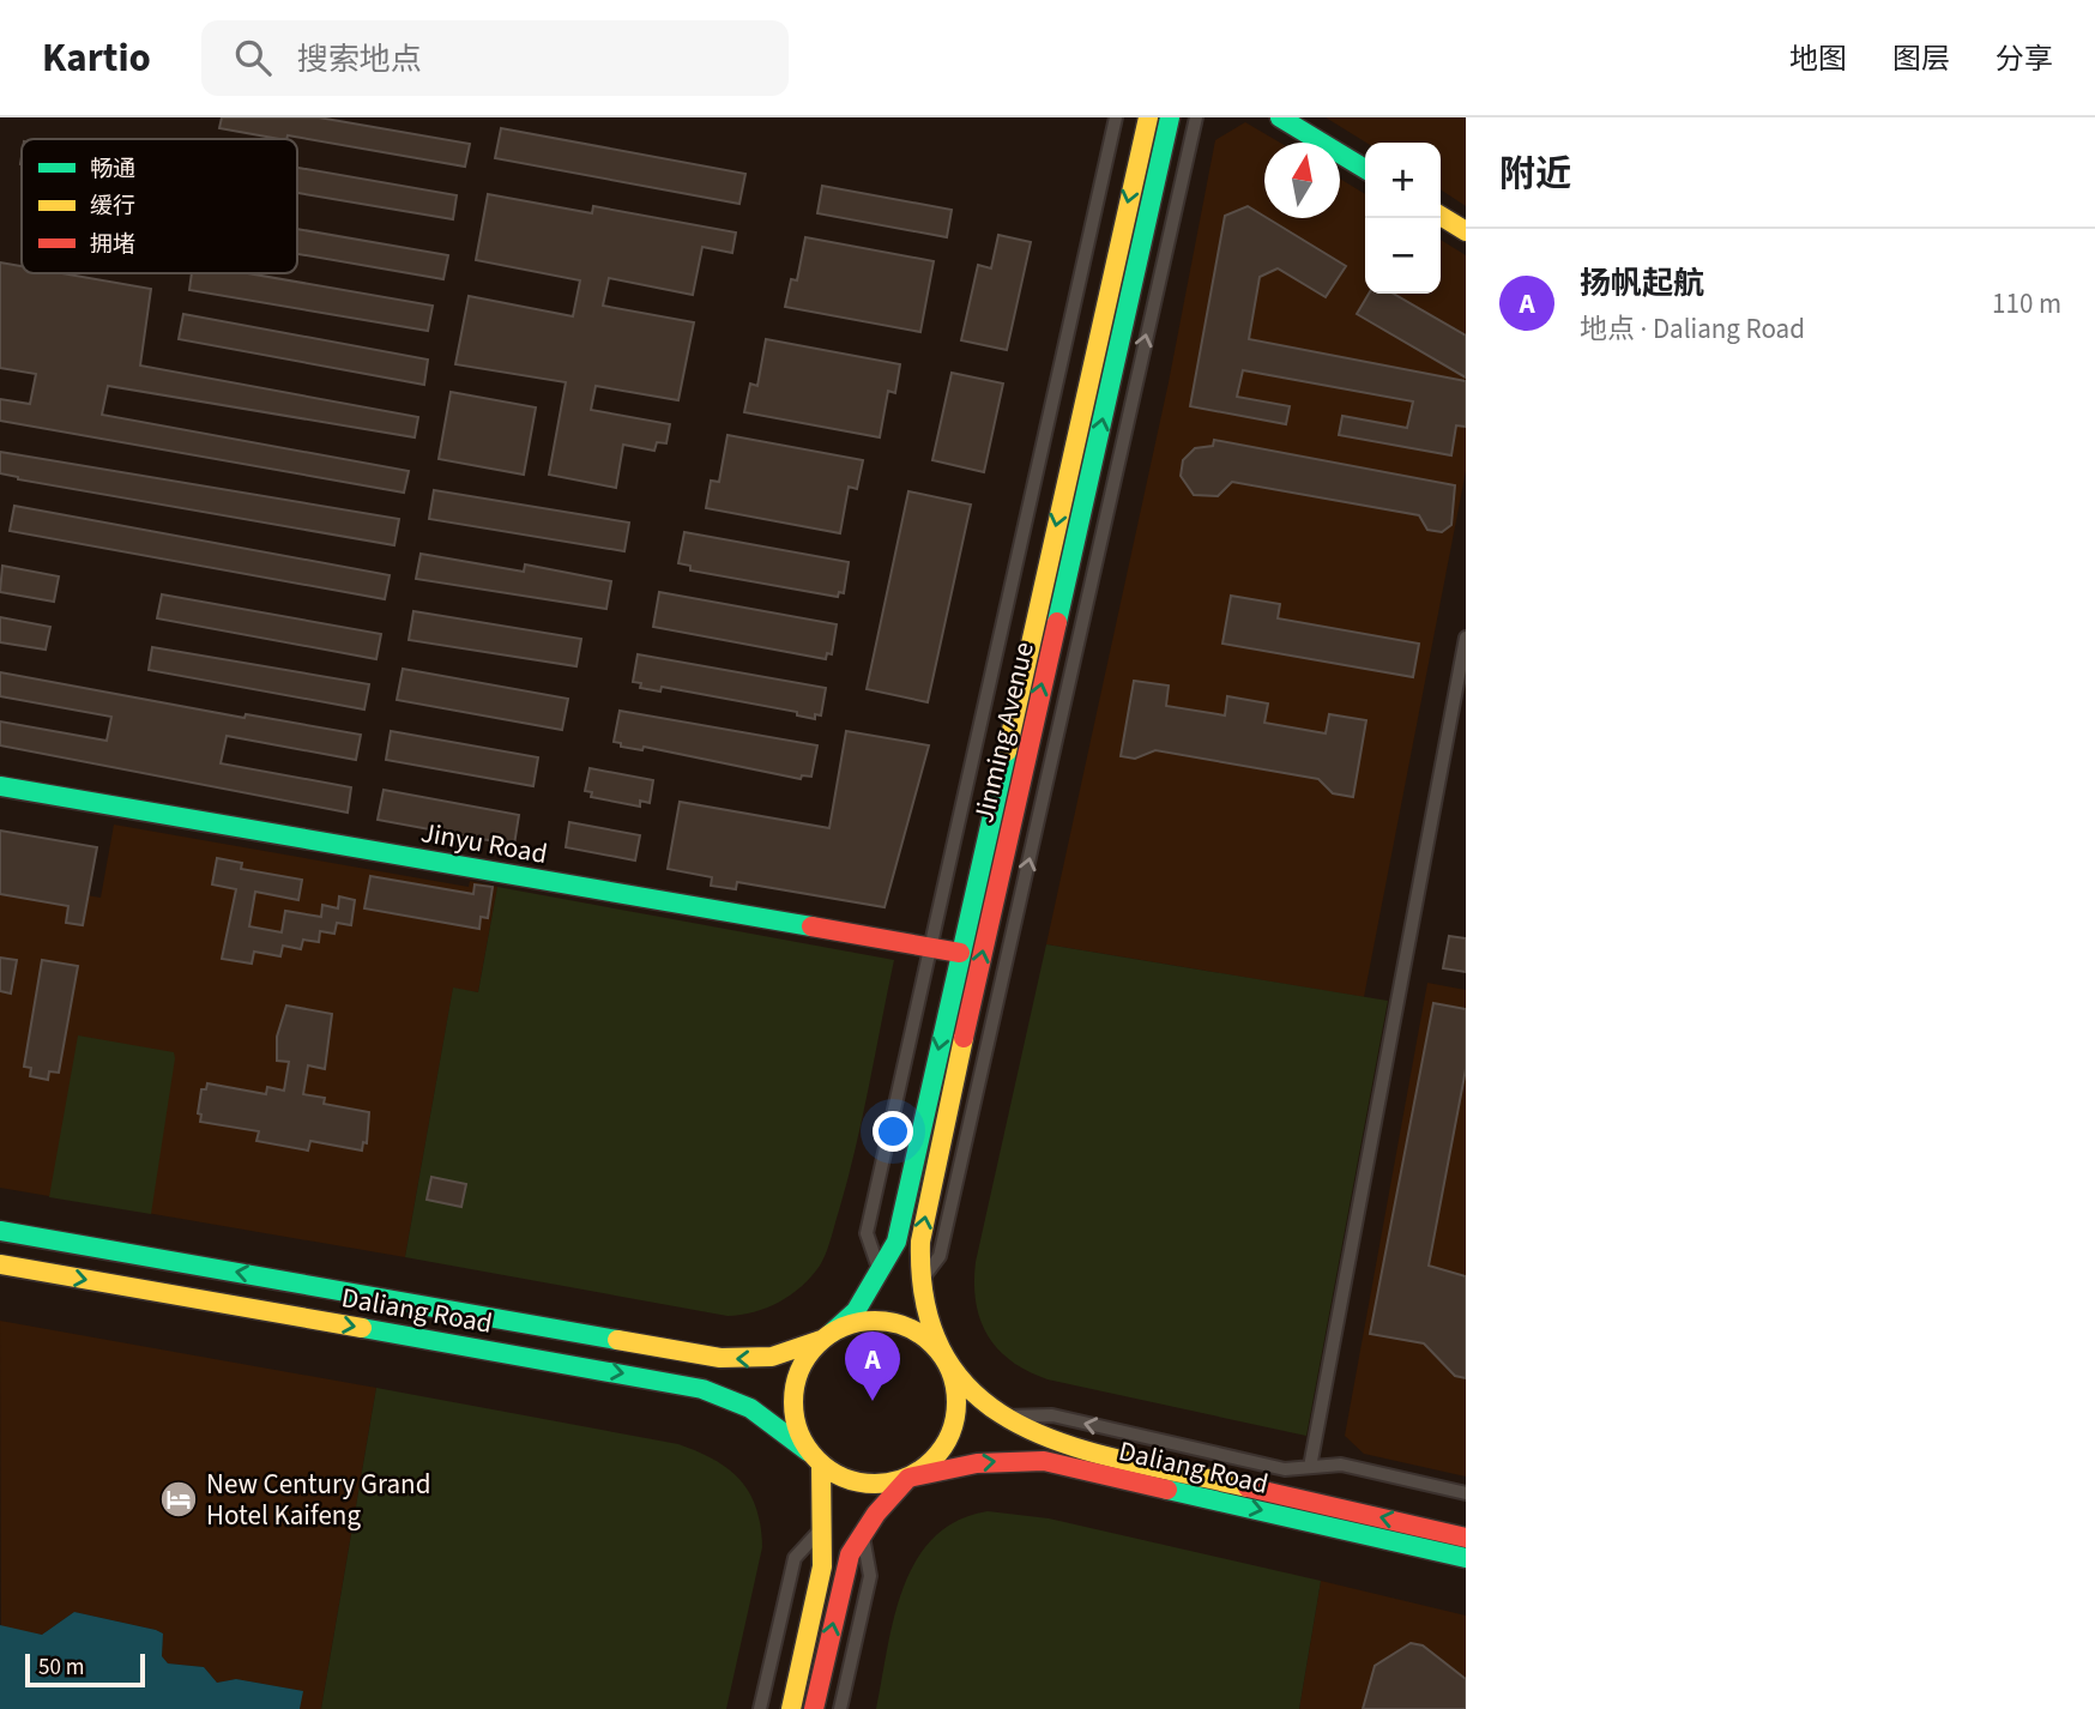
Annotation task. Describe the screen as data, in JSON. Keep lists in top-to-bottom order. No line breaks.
{"streets":{"main road":["Jinming Avenue","Jinyu Road","Daliang Road"]},"crossings":[["Jinming Avenue","Jinyu Road"],["Jinming Avenue","Daliang Road"]],"places":{"hotel":["New Century Grand Hotel Kaifeng"]},"legend":["畅通","缓行","拥堵"],"scale_bar":"50 m","north":"top","page":{"header":"Kartio","search":"搜索地点","nav":["地图","图层","分享"],"heading":"附近","map_buttons":["+","−"],"list":[{"mark":"A","name":"扬帆起航","note":"地点 · Daliang Road","value":"110 m"}],"pins":"A","scale":"50 m"}}
